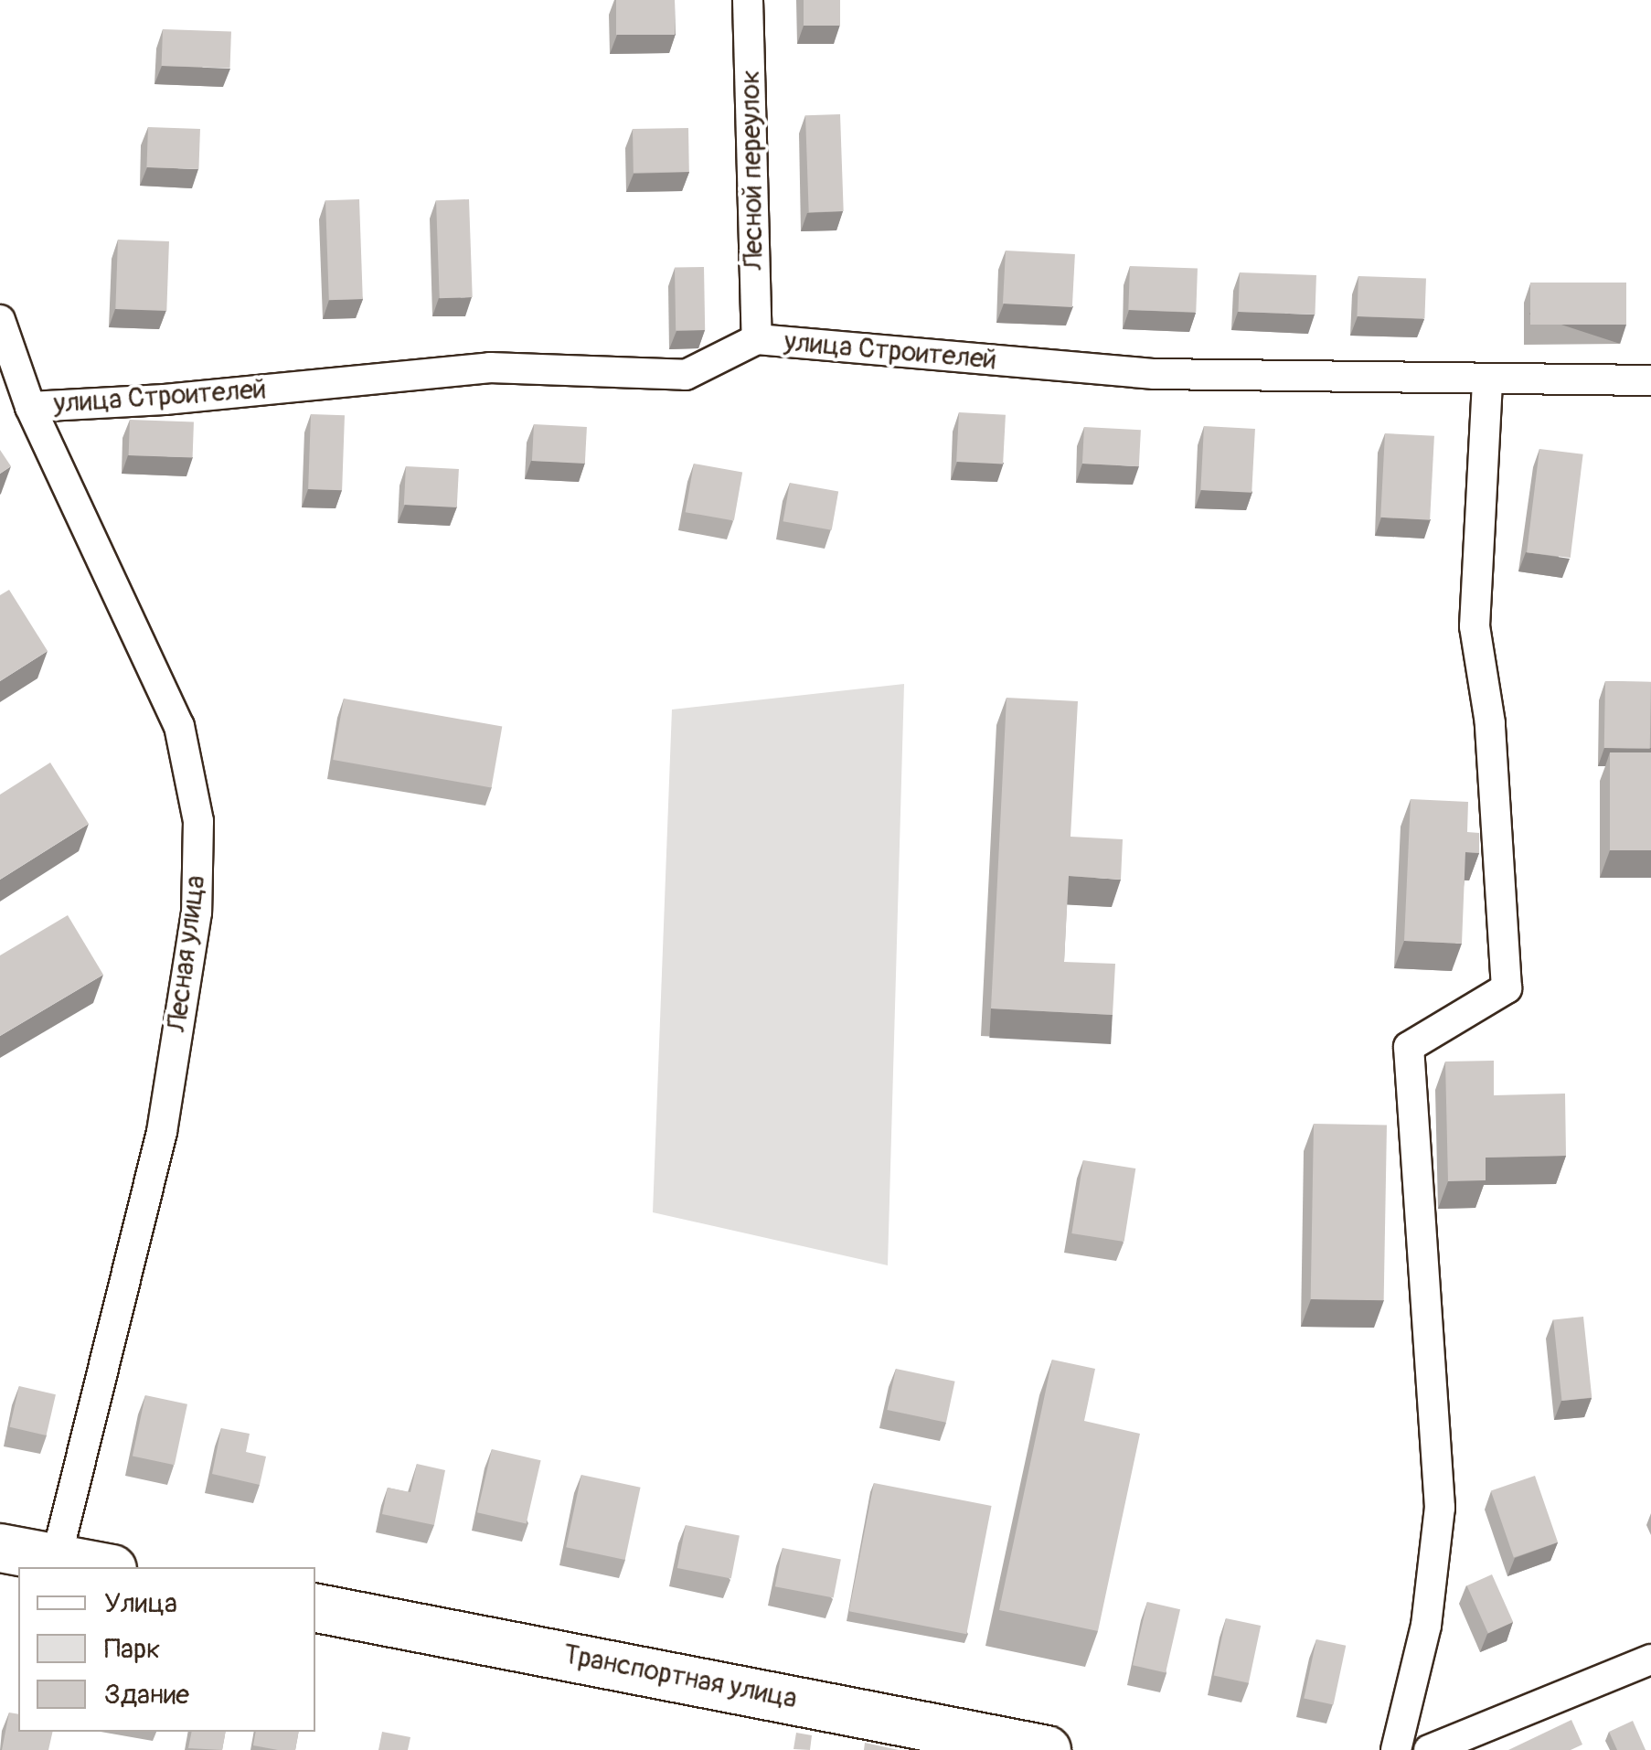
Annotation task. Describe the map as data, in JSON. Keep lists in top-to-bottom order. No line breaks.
{"streets":{"main road":["Транспортная улица"],"street":["Лесной переулок","улица Строителей","Лесная улица"]},"crossings":[["Лесной переулок","улица Строителей"],["улица Строителей","Лесная улица"]],"legend":["Улица","Парк","Здание"]}
